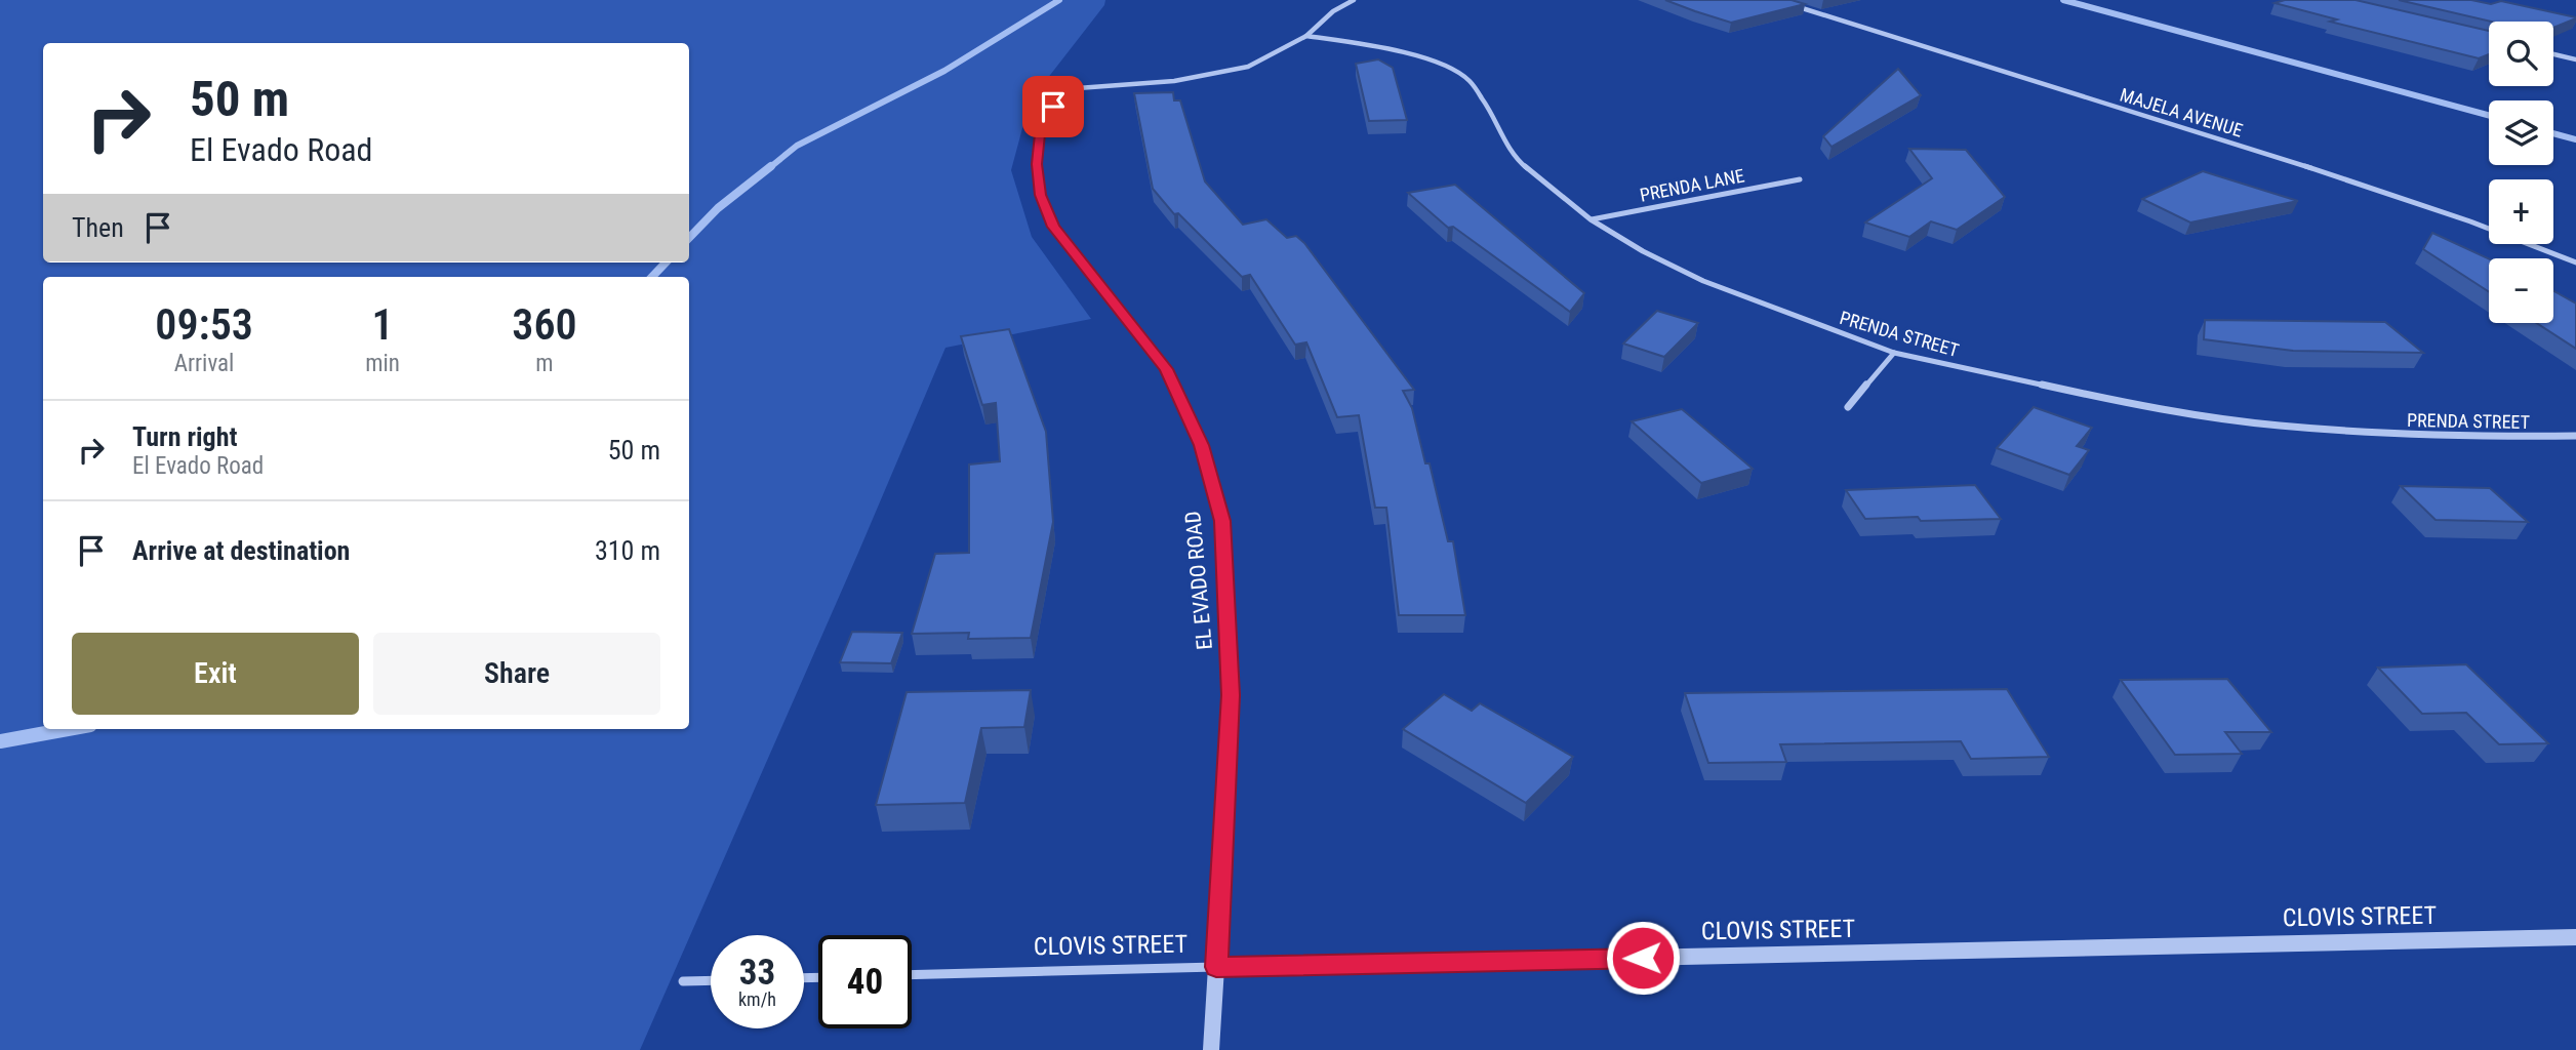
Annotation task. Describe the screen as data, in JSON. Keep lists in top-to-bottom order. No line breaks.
{"streets":{"street":["MAJELA AVENUE","PRENDA LANE","PRENDA STREET","EL EVADO ROAD","CLOVIS STREET"]},"crossings":[["PRENDA LANE","PRENDA STREET"],["PRENDA STREET","EL EVADO ROAD"],["EL EVADO ROAD","CLOVIS STREET"]],"page":{"map_buttons":["+","−"],"turn":["50 m","El Evado Road"],"then":"Then","eta":["09:53","Arrival","1","min","360","m"],"list":[{"name":"Turn right","note":"El Evado Road","value":"50 m"},{"name":"Arrive at destination","value":"310 m"}],"buttons":["Exit","Share"],"speed":"33 km/h","limit":"40"}}
